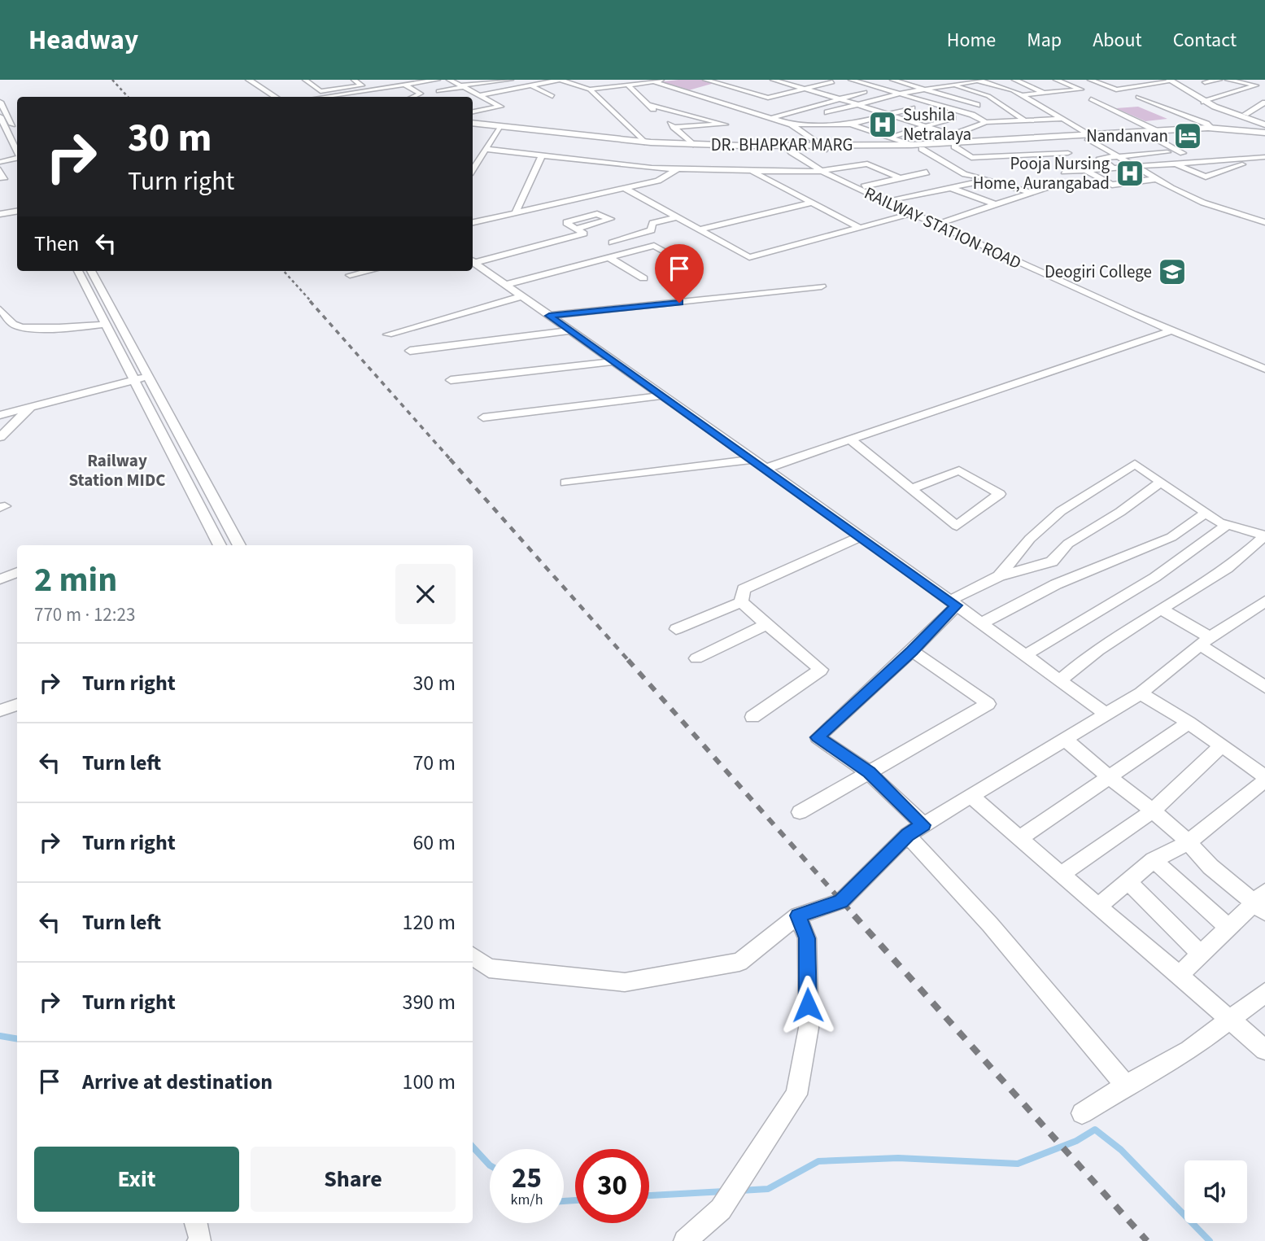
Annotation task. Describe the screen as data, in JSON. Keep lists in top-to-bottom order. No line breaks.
{"streets":{"main road":["DR. BHAPKAR MARG"],"street":["RAILWAY STATION ROAD"]},"crossings":[["DR. BHAPKAR MARG","RAILWAY STATION ROAD"]],"districts":["Railway Station MIDC"],"places":{"hospital":["Sushila Netralaya","Pooja Nursing Home, Aurangabad"],"hotel":["Nandanvan"],"school or university":["Deogiri College"]},"page":{"header":"Headway","nav":["Home","Map","About","Contact"],"turn":["30 m","Turn right"],"then":"Then","heading":["2 min","770 m · 12:23"],"list":[{"name":"Turn right","value":"30 m"},{"name":"Turn left","value":"70 m"},{"name":"Turn right","value":"60 m"},{"name":"Turn left","value":"120 m"},{"name":"Turn right","value":"390 m"},{"name":"Arrive at destination","value":"100 m"}],"buttons":["Exit","Share"],"speed":"25 km/h","limit":"30"}}
